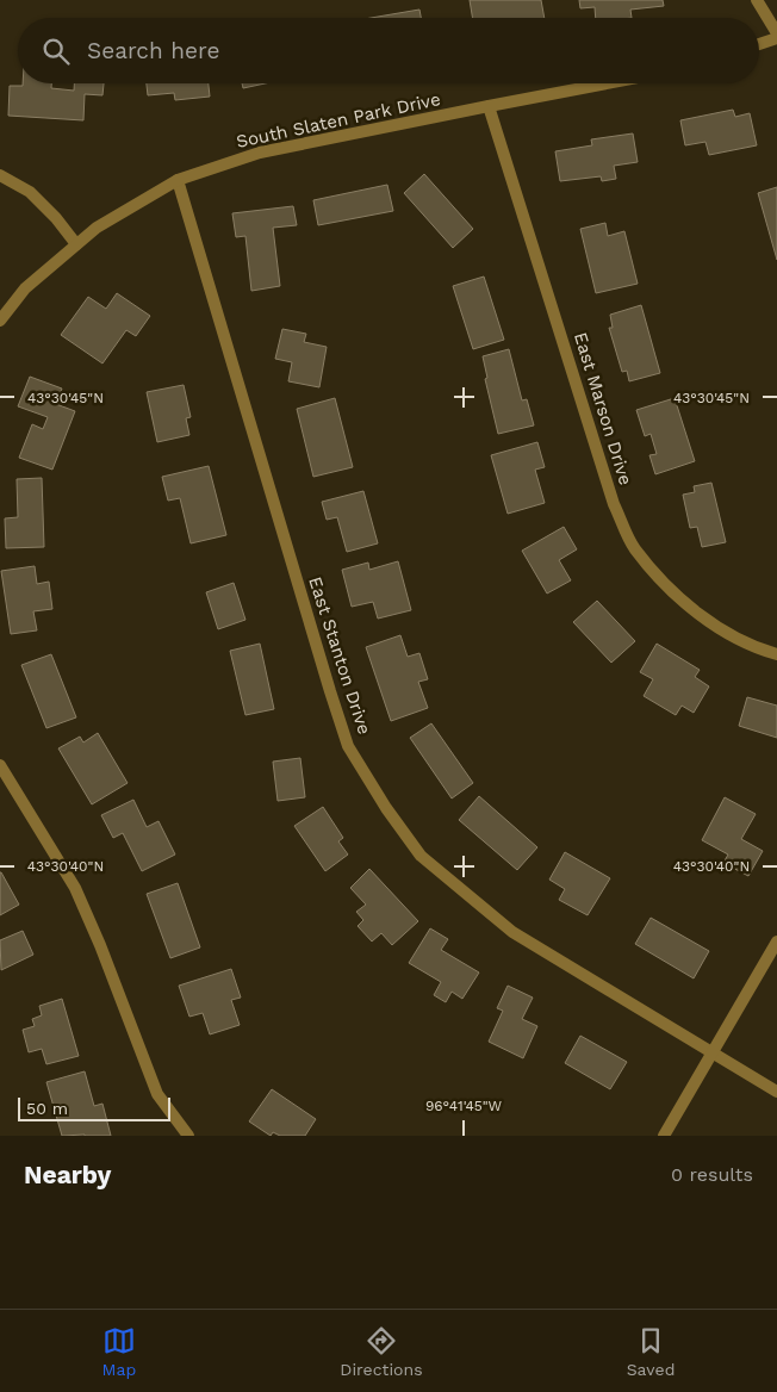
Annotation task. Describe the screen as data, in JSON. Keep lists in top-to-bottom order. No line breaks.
{"streets":{"street":["South Slaten Park Drive","East Marson Drive","East Stanton Drive"]},"crossings":[["South Slaten Park Drive","East Marson Drive"],["South Slaten Park Drive","East Stanton Drive"]],"scale_bar":"50 m","page":{"search":"Search here","scale":"50 m","heading":["Nearby","0 results"],"nav":["Map","Directions","Saved"]},"coordinates":["43°30'45\"N","43°30'40\"N","96°41'45\"W"]}
